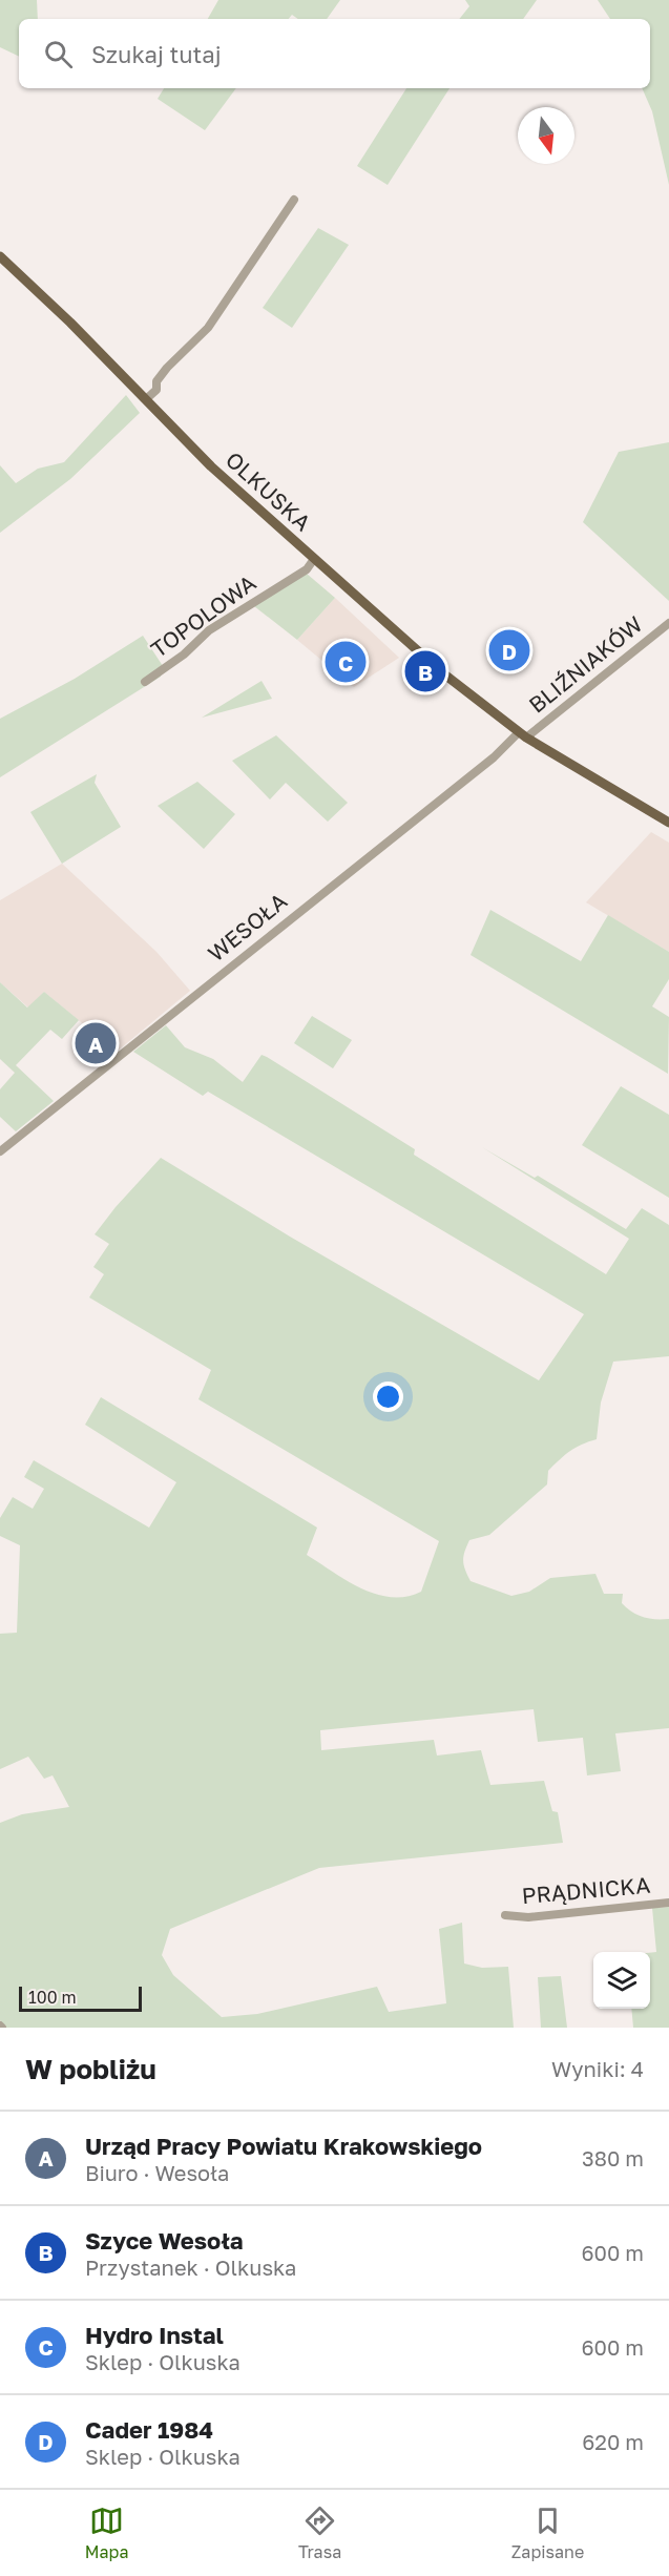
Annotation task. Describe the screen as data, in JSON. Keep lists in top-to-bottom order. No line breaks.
{"streets":{"main road":["OLKUSKA"],"street":["TOPOLOWA","BLIŹNIAKÓW","WESOŁA","PRĄDNICKA"]},"crossings":[["OLKUSKA","TOPOLOWA"],["OLKUSKA","BLIŹNIAKÓW"],["OLKUSKA","WESOŁA"],["BLIŹNIAKÓW","WESOŁA"]],"scale_bar":"100 m","north":"bottom","page":{"search":"Szukaj tutaj","pins":["D","C","B","A"],"scale":"100 m","heading":["W pobliżu","Wyniki: 4"],"list":[{"mark":"A","name":"Urząd Pracy Powiatu Krakowskiego","note":"Biuro · Wesoła","value":"380 m"},{"mark":"B","name":"Szyce Wesoła","note":"Przystanek · Olkuska","value":"600 m"},{"mark":"C","name":"Hydro Instal","note":"Sklep · Olkuska","value":"600 m"},{"mark":"D","name":"Cader 1984","note":"Sklep · Olkuska","value":"620 m"}],"nav":["Mapa","Trasa","Zapisane"]}}
